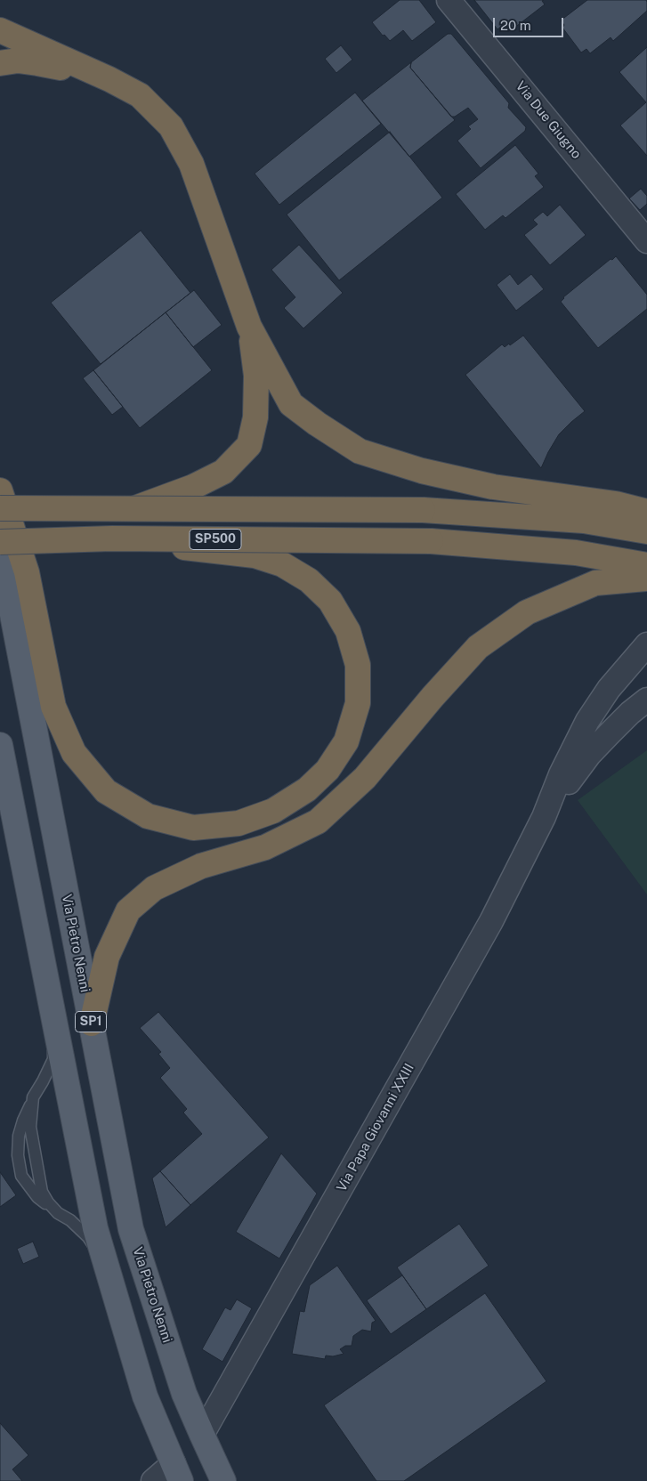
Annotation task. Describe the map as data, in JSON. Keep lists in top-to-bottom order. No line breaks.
{"streets":{"highway":["SP500"],"main road":["Via Pietro Nenni","SP1"],"street":["Via Due Giugno","Via Papa Giovanni XXIII"]},"crossings":[["Via Pietro Nenni","Via Papa Giovanni XXIII"]],"scale_bar":"20 m"}
